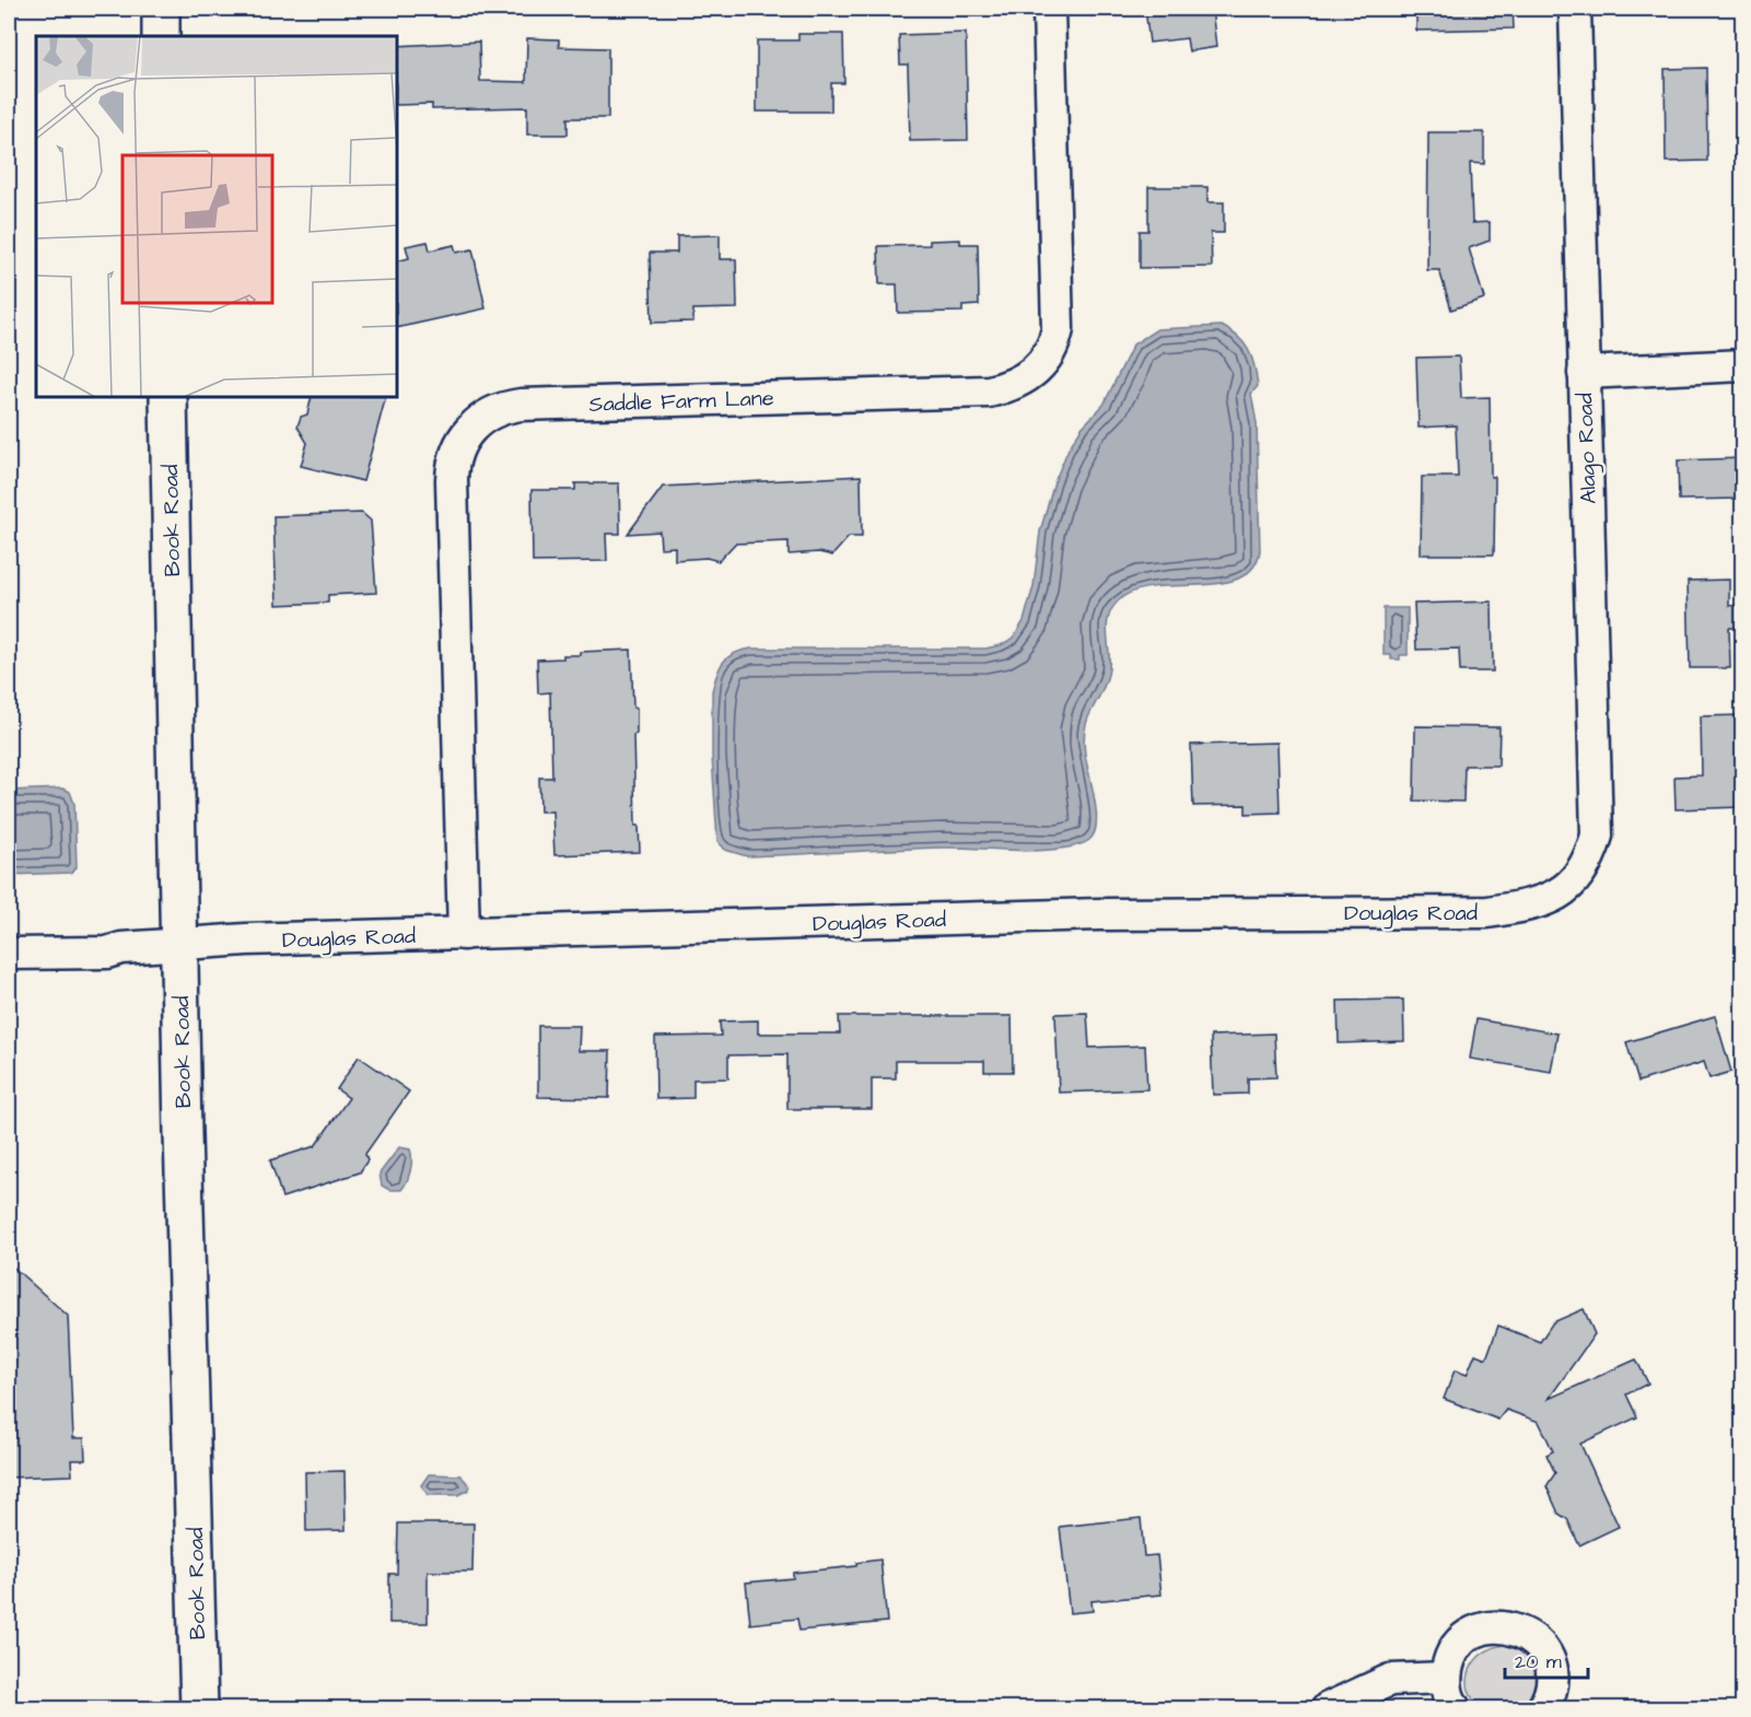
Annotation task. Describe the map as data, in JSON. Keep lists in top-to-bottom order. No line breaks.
{"streets":{"street":["Saddle Farm Lane","Alago Road","Book Road","Douglas Road"]},"crossings":[["Saddle Farm Lane","Douglas Road"],["Alago Road","Douglas Road"],["Book Road","Douglas Road"]],"scale_bar":"20 m"}
